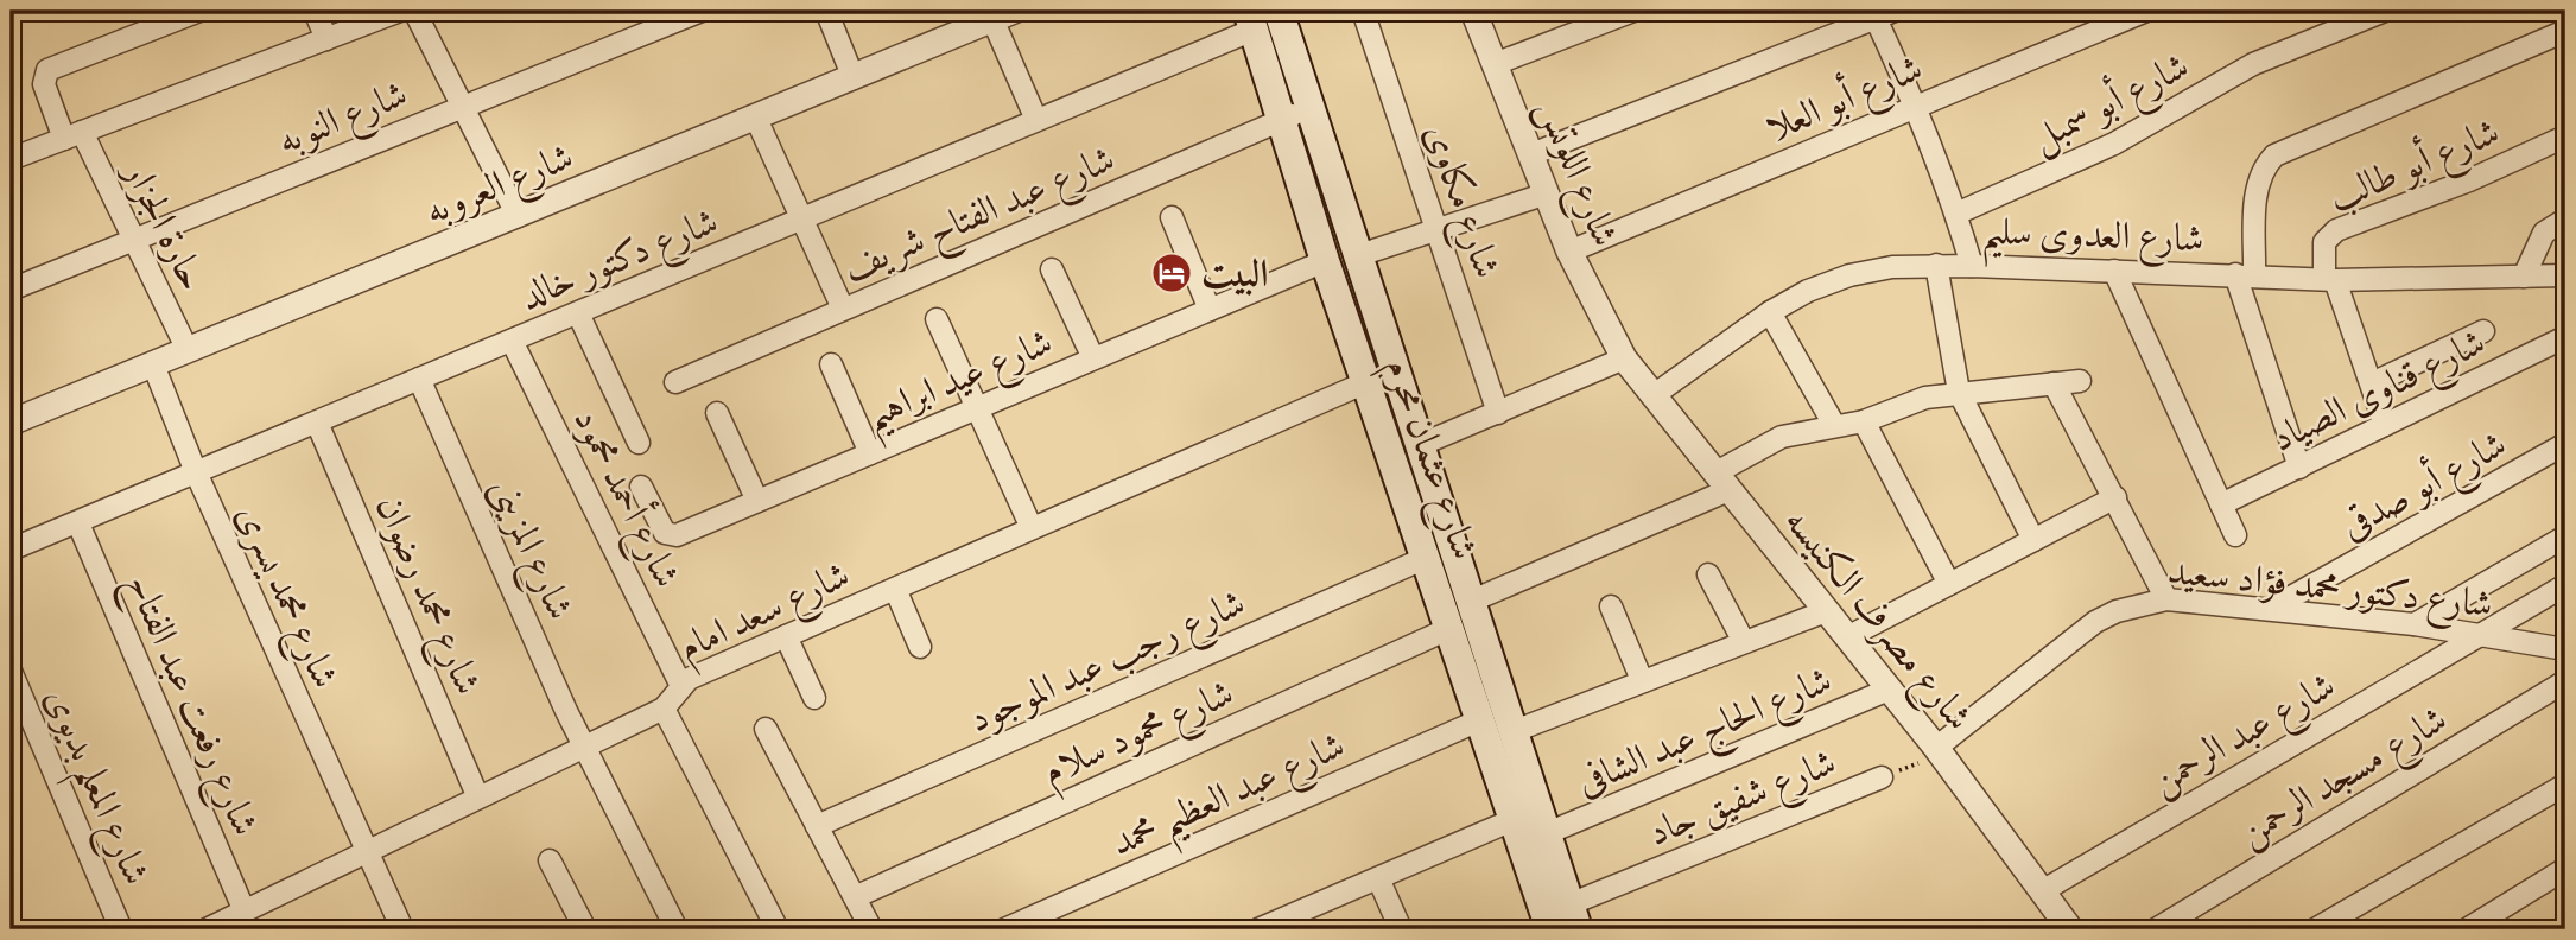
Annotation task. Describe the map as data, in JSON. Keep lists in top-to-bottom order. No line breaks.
{"streets":{"main road":["شارع عثمان محرم"],"street":["شارع أبو العلا","شارع أبو سمبل","شارع النوبه","شارع أبو طالب","شارع اللوتس","شارع العروبه","شارع مكاوى","شارع عبد الفتاح شريف","حارة الجزار","شارع العدوى سليم","شارع دكتور خالد","شارع عيد ابراهيم","شارع قناوى الصياد","شارع أبو صدقى","شارع أحمد محمود","شارع المزينى","شارع دكتور محمد فؤاد سعيد","شارع محمد رضوان","شارع محمد يسرى","شارع سعد امام","شارع مصرف الكنيسه","شارع رجب عبد الموجود","شارع رفعت عبد الفتاح","شارع الحاج عبد الشافى","شارع محمود سلام","شارع عبد الرحمن","شارع مسجد الرحمن","شارع المعلم بديوى","شارع عبد العظيم محمد","شارع شفيق جاد"]},"crossings":[["شارع أبو العلا","شارع اللوتس"],["شارع النوبه","حارة الجزار"],["شارع أبو طالب","شارع العدوى سليم"],["شارع اللوتس","شارع مصرف الكنيسه"],["شارع العروبه","حارة الجزار"],["شارع العروبه","شارع محمد يسرى"],["شارع عبد الفتاح شريف","شارع عثمان محرم"],["شارع العدوى سليم","شارع مصرف الكنيسه"],["شارع دكتور خالد","شارع عثمان محرم"],["شارع دكتور خالد","شارع أحمد محمود"],["شارع دكتور خالد","شارع المزينى"],["شارع دكتور خالد","شارع محمد رضوان"],["شارع دكتور خالد","شارع محمد يسرى"],["شارع دكتور خالد","شارع رفعت عبد الفتاح"],["شارع عيد ابراهيم","شارع عثمان محرم"],["شارع عثمان محرم","شارع سعد امام"],["شارع عثمان محرم","شارع رجب عبد الموجود"],["شارع عثمان محرم","شارع الحاج عبد الشافى"],["شارع عثمان محرم","شارع محمود سلام"],["شارع عثمان محرم","شارع عبد العظيم محمد"],["شارع عثمان محرم","شارع شفيق جاد"],["شارع أبو صدقى","شارع دكتور محمد فؤاد سعيد"],["شارع أحمد محمود","شارع سعد امام"],["شارع المزينى","شارع سعد امام"],["شارع دكتور محمد فؤاد سعيد","شارع مصرف الكنيسه"],["شارع دكتور محمد فؤاد سعيد","شارع عبد الرحمن"],["شارع دكتور محمد فؤاد سعيد","شارع شفيق جاد"],["شارع محمد رضوان","شارع سعد امام"],["شارع محمد يسرى","شارع سعد امام"],["شارع سعد امام","شارع رفعت عبد الفتاح"],["شارع مصرف الكنيسه","شارع الحاج عبد الشافى"],["شارع مصرف الكنيسه","شارع عبد الرحمن"],["شارع مصرف الكنيسه","شارع شفيق جاد"]],"places":{"hotel":["البيت"]}}
